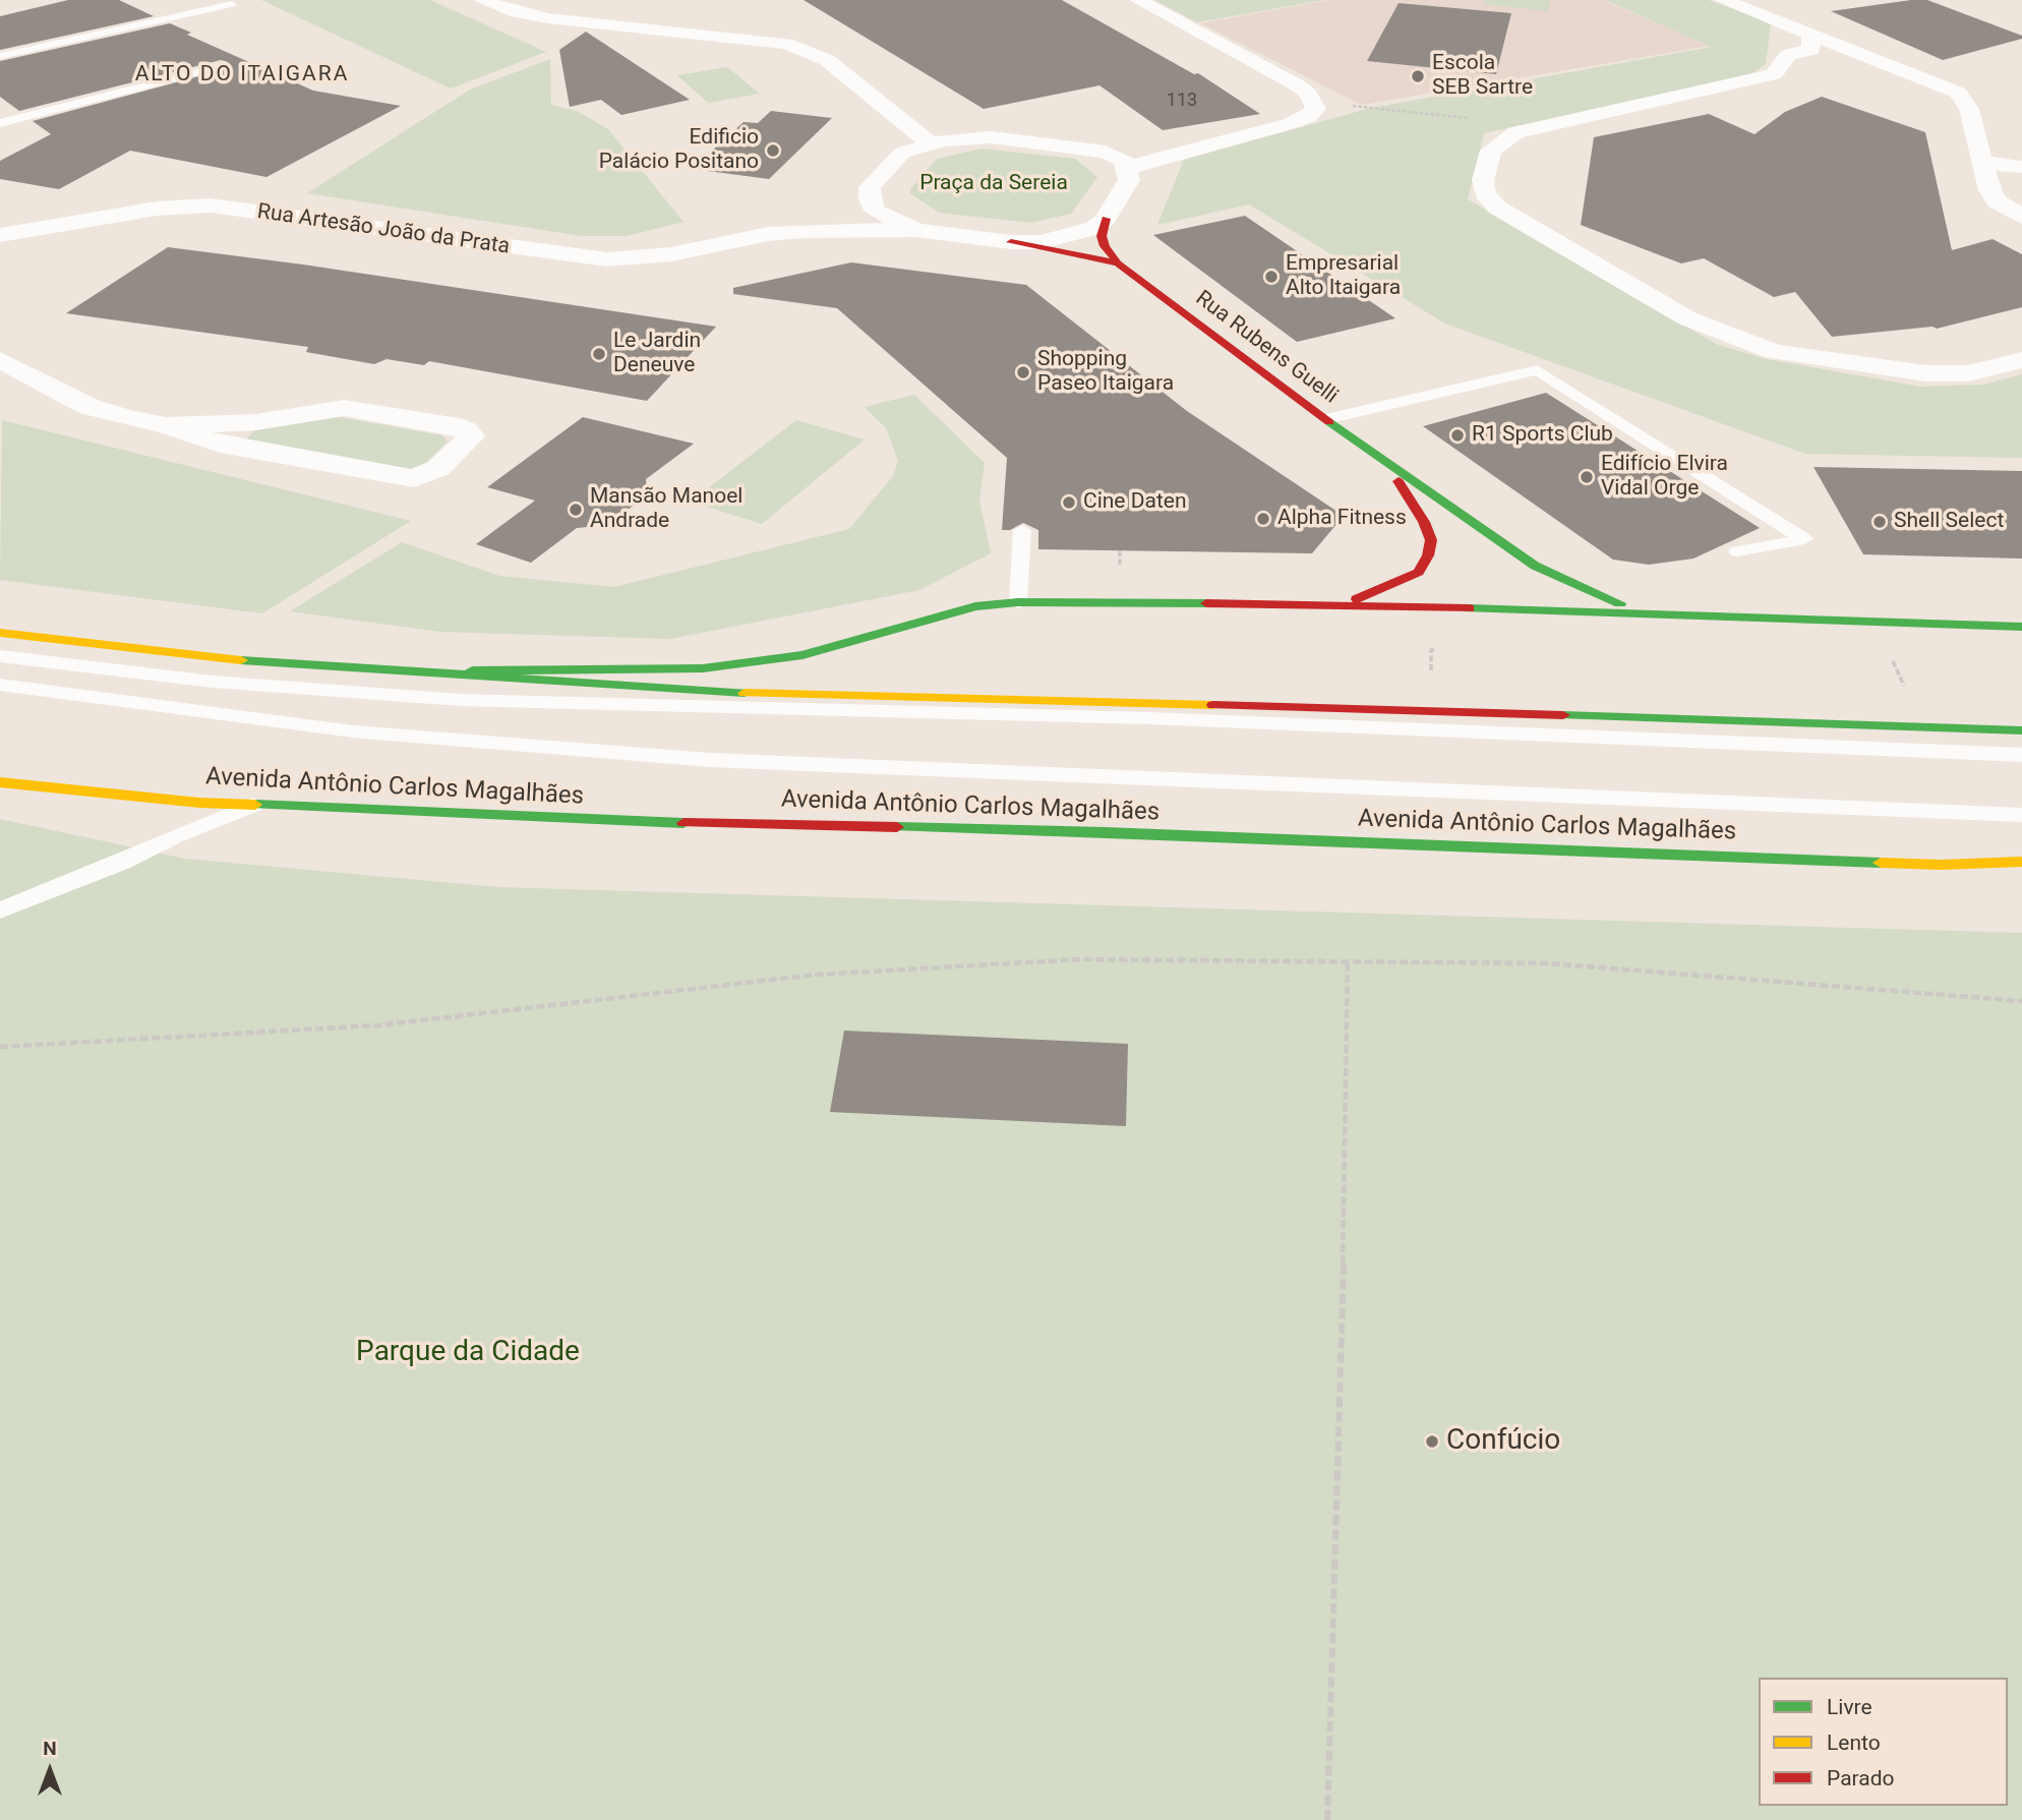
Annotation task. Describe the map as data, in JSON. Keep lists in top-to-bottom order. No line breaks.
{"streets":{"main road":["Rua Rubens Guelli","Avenida Antônio Carlos Magalhães"],"street":["Rua Artesão João da Prata"]},"districts":["ALTO DO ITAIGARA"],"parks":["Praça da Sereia","Parque da Cidade"],"places":["Escola SEB Sartre","Edificio Palácio Positano","Empresarial Alto Itaigara","Le Jardin Deneuve","Shopping Paseo Itaigara","R1 Sports Club","Edifício Elvira Vidal Orge","Cine Daten","Mansão Manoel Andrade","Alpha Fitness","Shell Select","Confúcio"],"house_numbers":["113"],"legend":["Livre","Lento","Parado"],"north":"top"}
